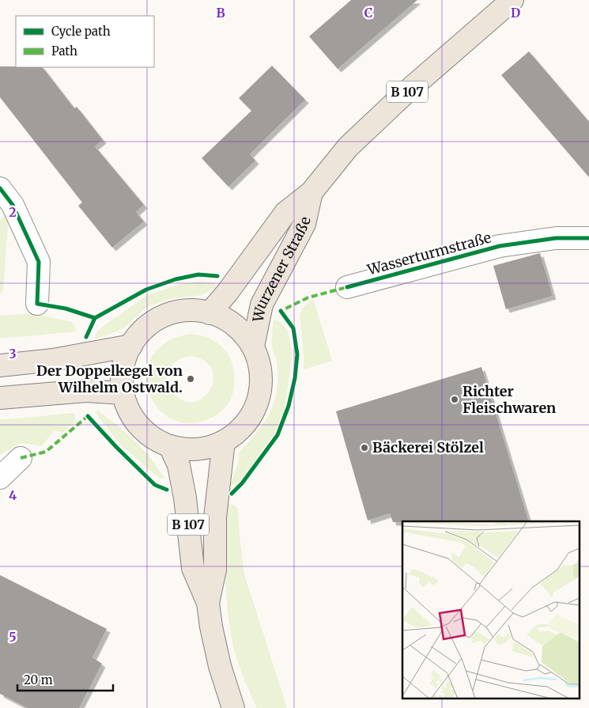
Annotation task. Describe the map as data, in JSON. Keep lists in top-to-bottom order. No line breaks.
{"streets":{"main road":["B 107","Wurzener Straße"],"street":["Wasserturmstraße"]},"crossings":[["B 107","Wurzener Straße"]],"places":["Der Doppelkegel von Wilhelm Ostwald.","Richter Fleischwaren","Bäckerei Stölzel"],"legend":["Cycle path","Path"],"scale_bar":"20 m","grid":{"columns":["B","C","D"],"rows":["2","3","4","5"]}}
